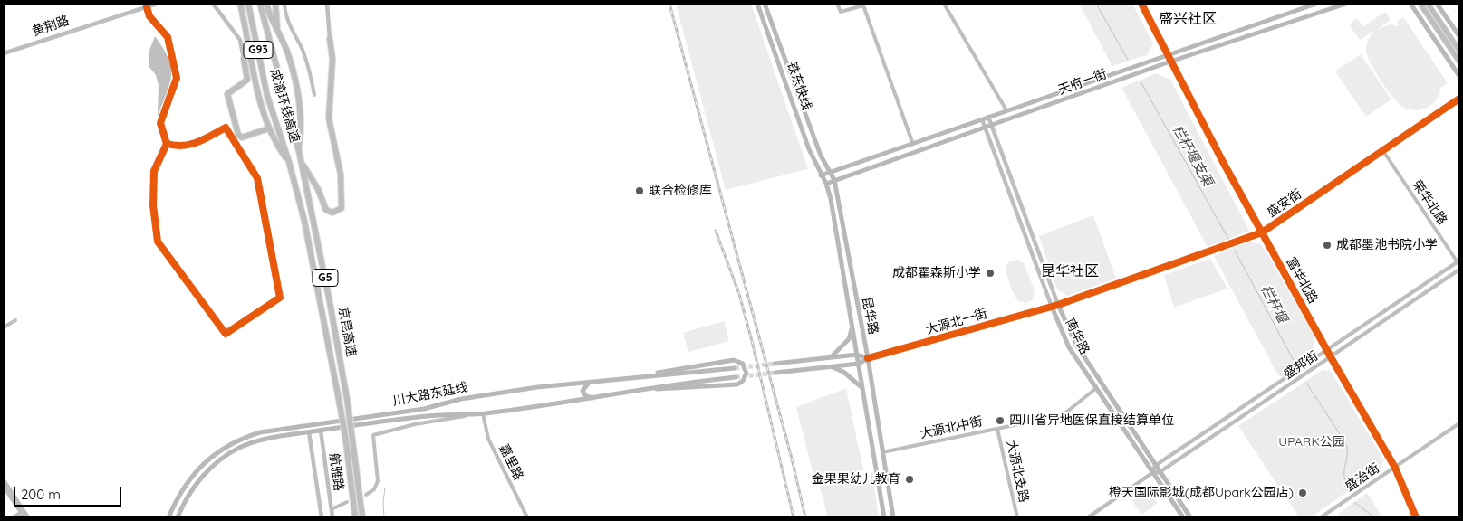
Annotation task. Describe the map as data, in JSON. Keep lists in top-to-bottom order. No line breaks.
{"streets":{"highway":["G93","成渝环线高速","G5","京昆高速"],"main road":["天府一街","铁东快线","昆华路","南华路","川大路东延线"],"street":["黄荆路","荣华北路","盛安街","富华北路","大源北一街","盛邦街","大源北中街","嘉里路","大源北支路","航雅路","盛治街"]},"crossings":[["G93","G5"],["天府一街","铁东快线"],["天府一街","富华北路"],["天府一街","昆华路"],["天府一街","南华路"],["铁东快线","昆华路"],["成渝环线高速","G5"],["成渝环线高速","京昆高速"],["荣华北路","盛安街"],["荣华北路","盛邦街"],["盛安街","富华北路"],["盛安街","大源北一街"],["盛安街","南华路"],["G5","京昆高速"],["富华北路","盛邦街"],["富华北路","盛治街"],["昆华路","大源北一街"],["昆华路","大源北中街"],["大源北一街","南华路"],["南华路","盛邦街"],["南华路","大源北中街"],["川大路东延线","嘉里路"],["川大路东延线","航雅路"],["大源北中街","大源北支路"]],"districts":["盛兴社区","昆华社区"],"water":["栏杆堰支渠","栏杆堰"],"parks":["UPARK公园"],"places":["联合检修库","成都墨池书院小学","成都霍森斯小学","四川省异地医保直接结算单位","金果果幼儿教育","橙天国际影城(成都Upark公园店)"],"scale_bar":"200 m"}
